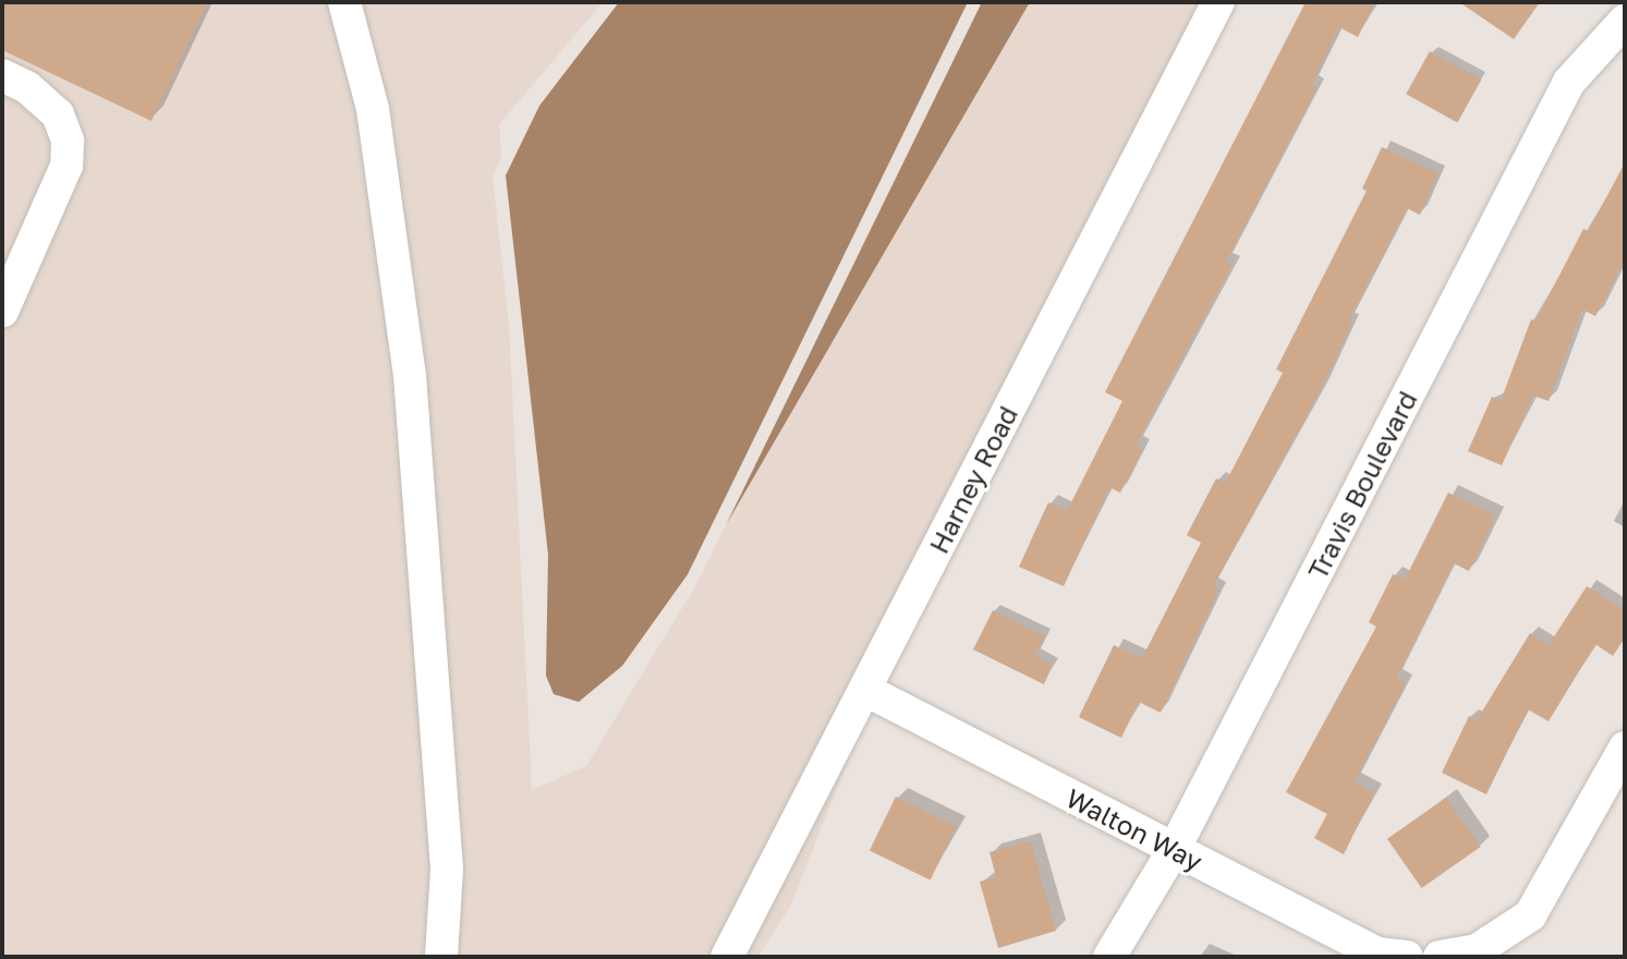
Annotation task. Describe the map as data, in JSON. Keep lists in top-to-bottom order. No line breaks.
{"streets":{"street":["Harney Road","Travis Boulevard","Walton Way"]},"crossings":[["Harney Road","Walton Way"],["Travis Boulevard","Walton Way"]]}
